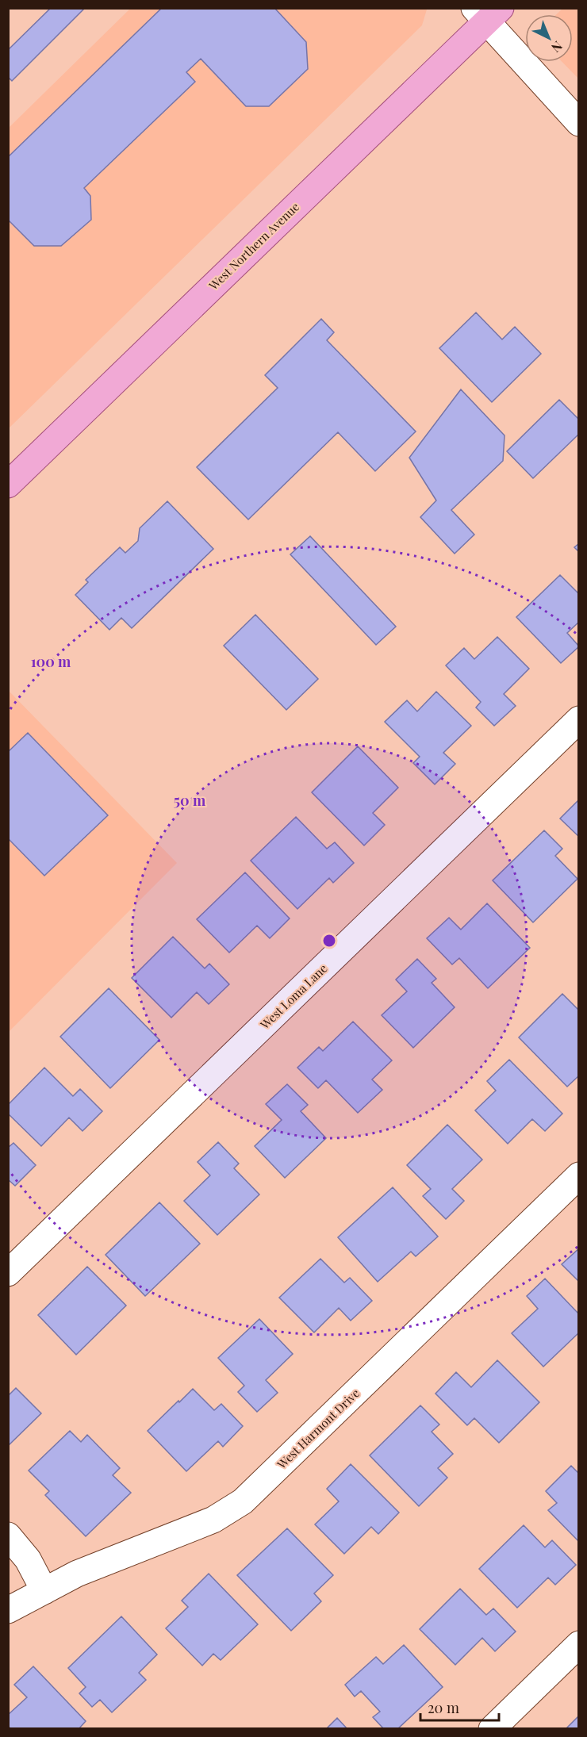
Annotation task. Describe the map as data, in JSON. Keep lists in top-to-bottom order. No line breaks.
{"streets":{"main road":["West Northern Avenue"],"street":["West Loma Lane","West Harmont Drive"]},"scale_bar":"20 m","north":"bottom right","rings":["100 m","50 m"]}
